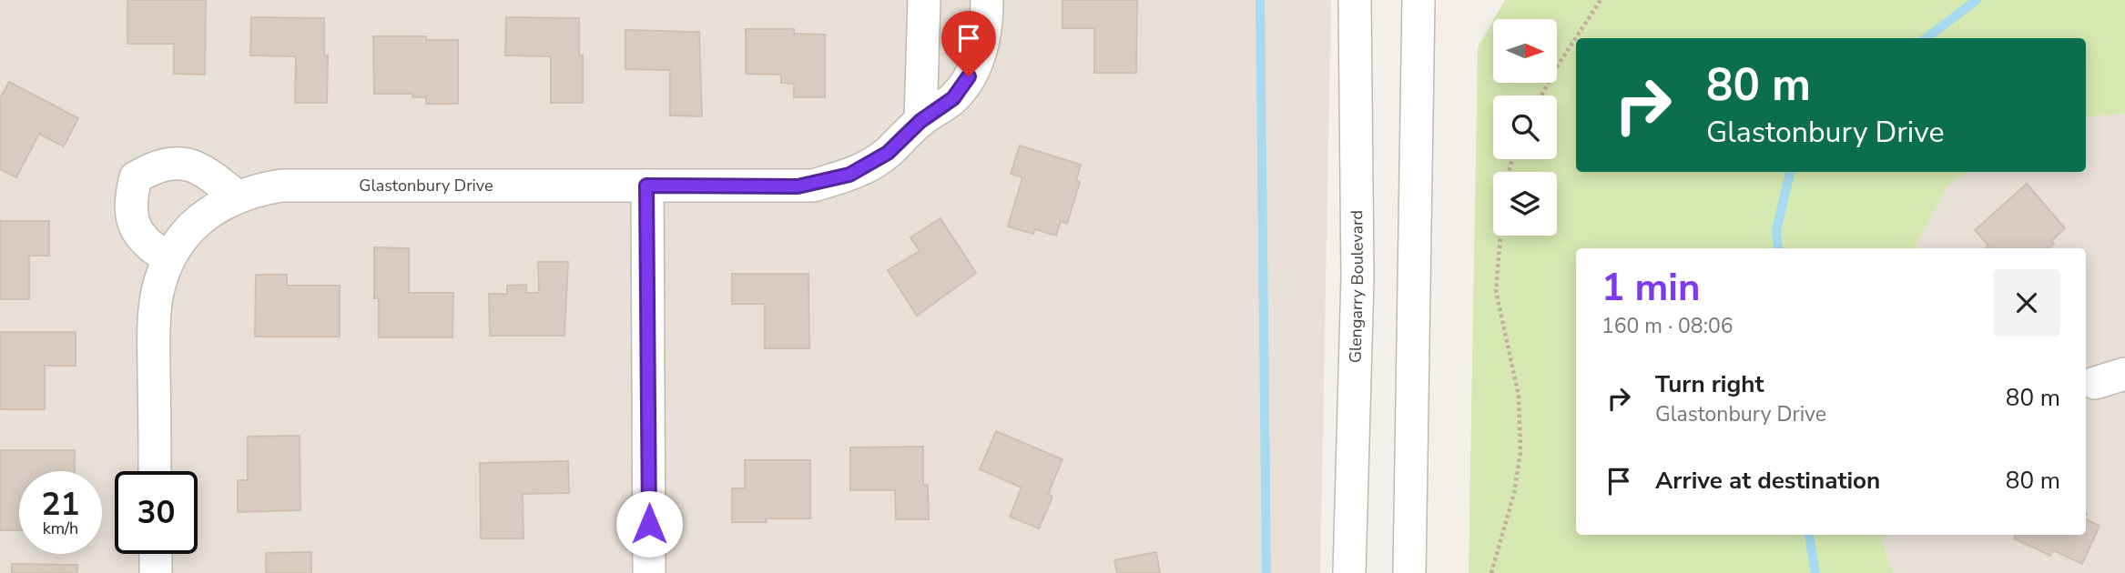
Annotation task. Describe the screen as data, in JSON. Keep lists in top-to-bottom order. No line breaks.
{"streets":{"street":["Glastonbury Drive","Glengarry Boulevard"]},"north":"right","page":{"turn":["80 m","Glastonbury Drive"],"heading":["1 min","160 m · 08:06"],"list":[{"name":"Turn right","note":"Glastonbury Drive","value":"80 m"},{"name":"Arrive at destination","value":"80 m"}],"speed":"21 km/h","limit":"30"}}
